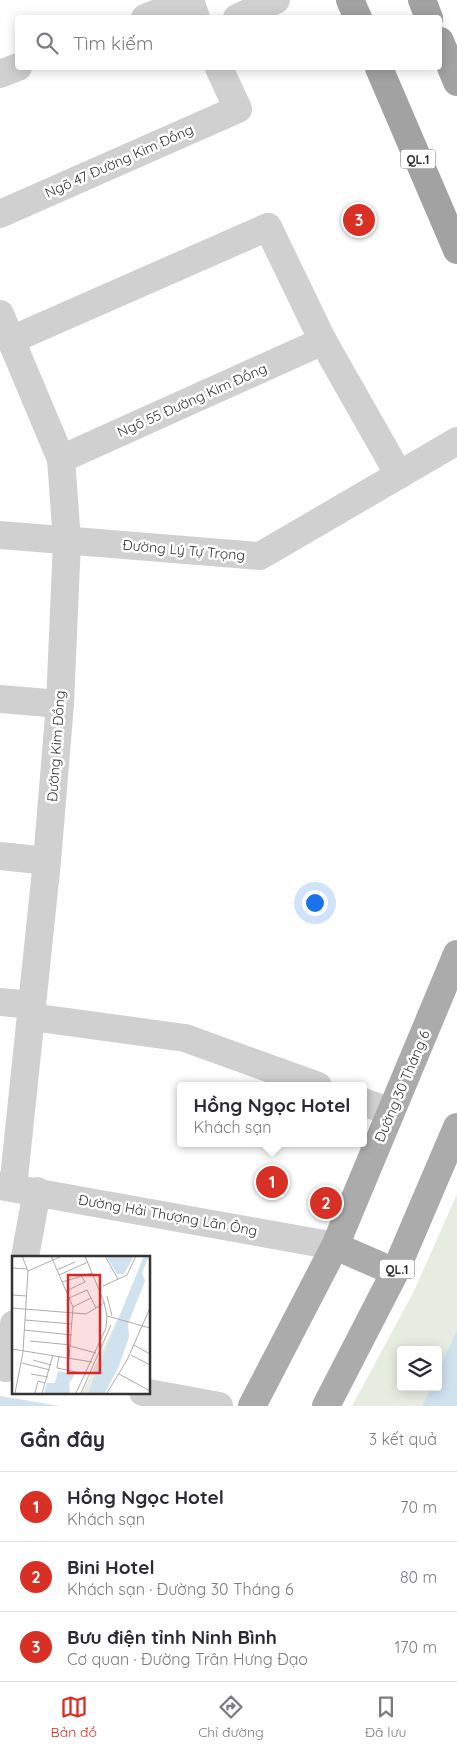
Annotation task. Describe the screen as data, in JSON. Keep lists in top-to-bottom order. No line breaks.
{"streets":{"highway":["QL.1"],"main road":["Đường 30 Tháng 6"],"street":["Ngõ 47 Đường Kim Đồng","Ngõ 55 Đường Kim Đồng","Đường Lý Tự Trọng","Đường Kim Đồng","Đường Hải Thượng Lãn Ông"]},"crossings":[["Ngõ 55 Đường Kim Đồng","Đường Kim Đồng"],["Đường Lý Tự Trọng","Đường Kim Đồng"],["Đường Kim Đồng","Đường Hải Thượng Lãn Ông"],["Đường 30 Tháng 6","Đường Hải Thượng Lãn Ông"]],"page":{"search":"Tìm kiếm","pins":["3","1","2"],"popup":["Hồng Ngọc Hotel","Khách sạn"],"heading":["Gần đây","3 kết quả"],"list":[{"mark":"1","name":"Hồng Ngọc Hotel","note":"Khách sạn","value":"70 m"},{"mark":"2","name":"Bini Hotel","note":"Khách sạn · Đường 30 Tháng 6","value":"80 m"},{"mark":"3","name":"Bưu điện tỉnh Ninh Bình","note":"Cơ quan · Đường Trân Hưng Đạo","value":"170 m"}],"nav":["Bản đồ","Chỉ đường","Đã lưu"]}}
